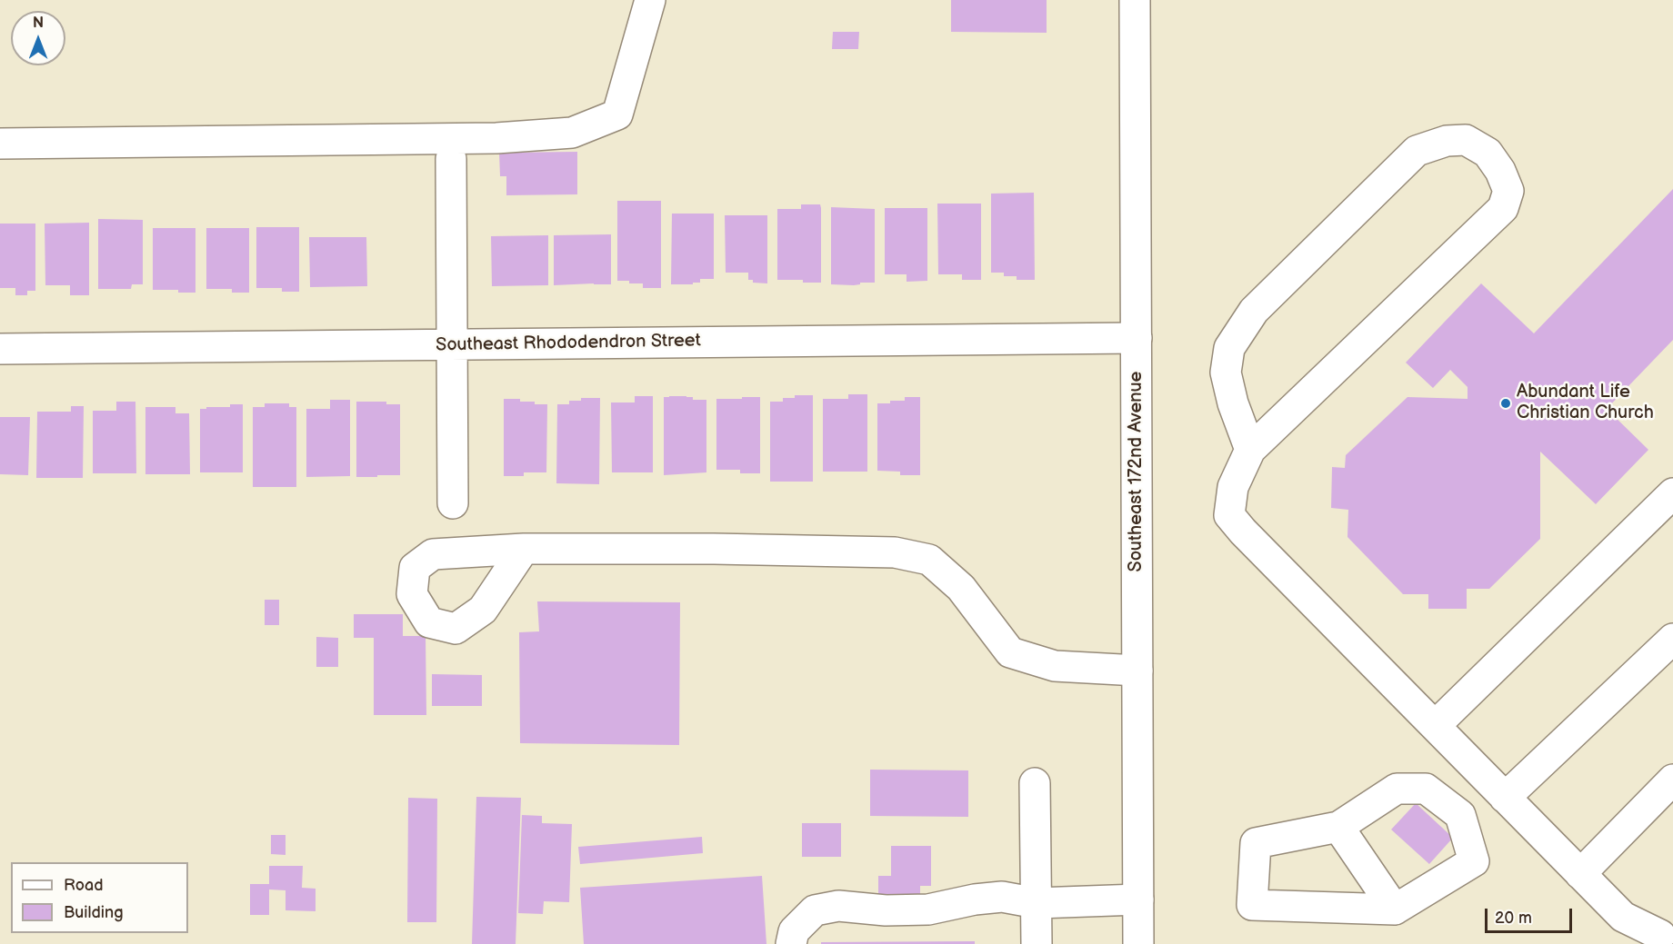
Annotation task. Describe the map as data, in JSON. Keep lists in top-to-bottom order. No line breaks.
{"streets":{"street":["Southeast Rhododendron Street","Southeast 172nd Avenue"]},"crossings":[["Southeast Rhododendron Street","Southeast 172nd Avenue"]],"places":["Abundant Life Christian Church"],"legend":["Road","Building"],"scale_bar":"20 m","north":"top"}
